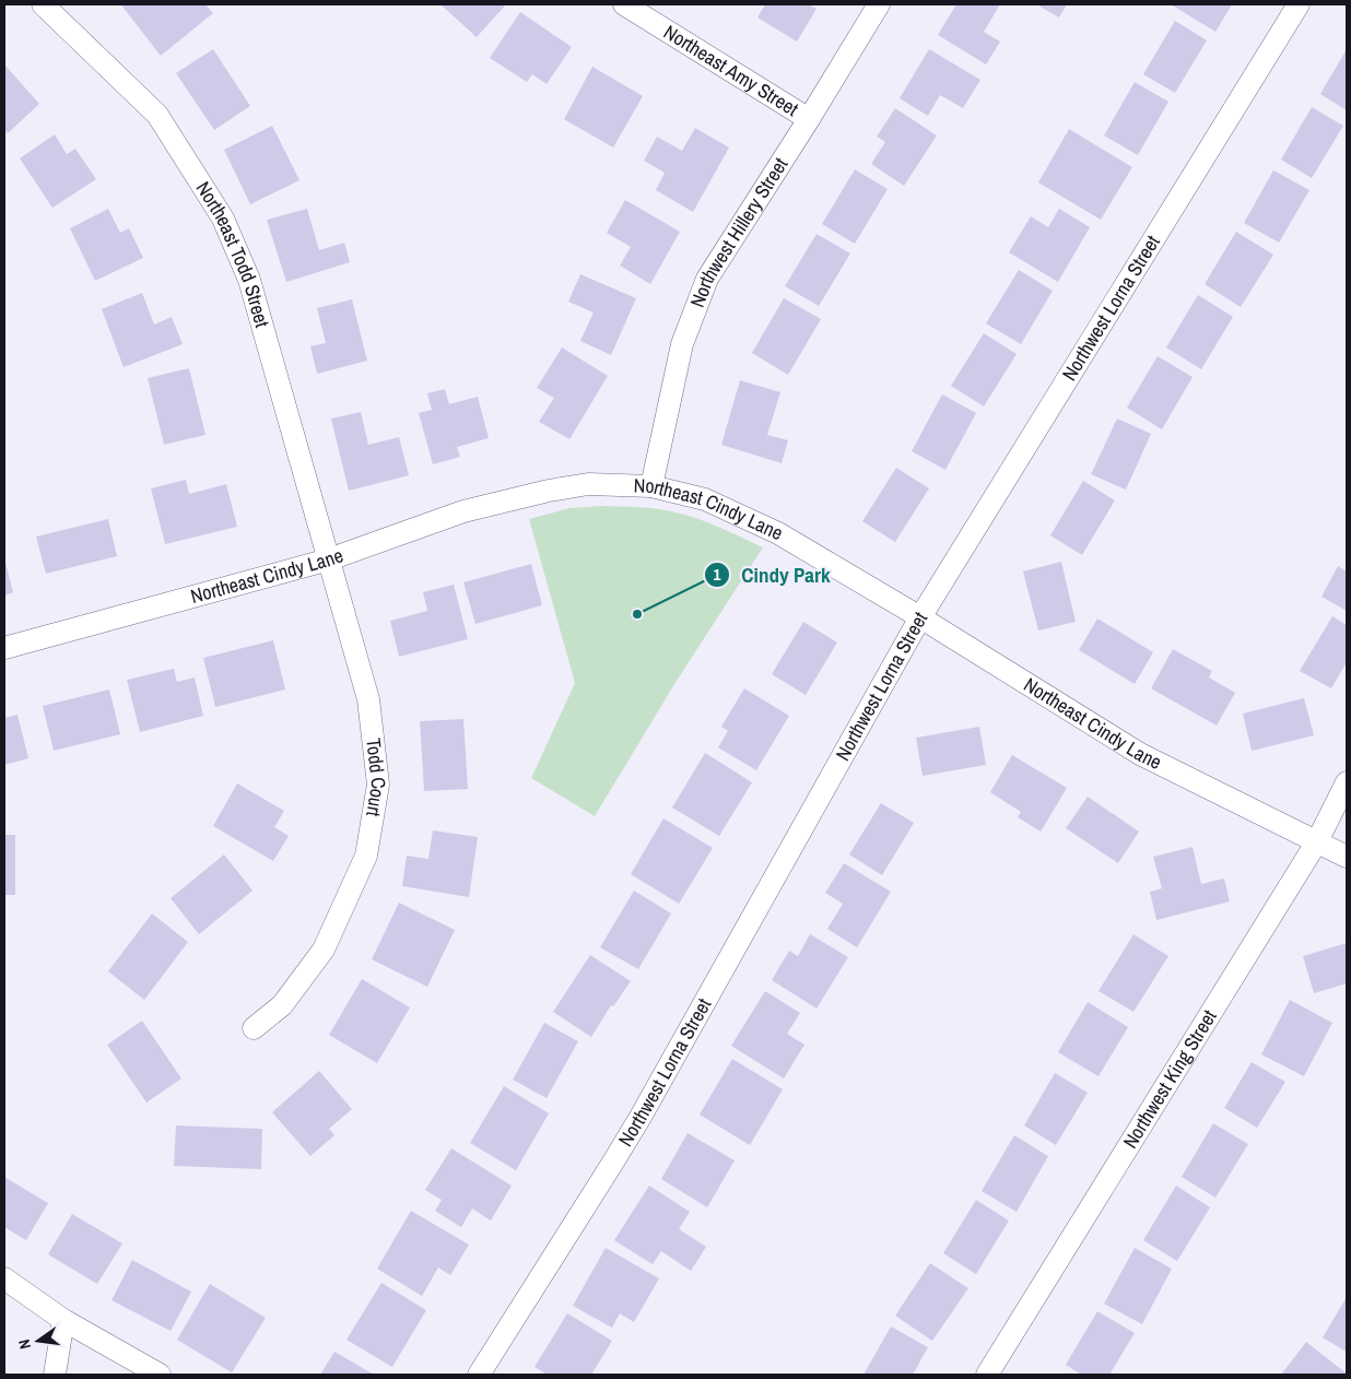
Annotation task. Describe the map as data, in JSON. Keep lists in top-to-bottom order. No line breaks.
{"streets":{"street":["Northeast Amy Street","Northwest Hillery Street","Northeast Todd Street","Northwest Lorna Street","Northeast Cindy Lane","Todd Court","Northwest King Street"]},"crossings":[["Northeast Amy Street","Northwest Hillery Street"],["Northwest Hillery Street","Northeast Cindy Lane"],["Northeast Todd Street","Northeast Cindy Lane"],["Northeast Todd Street","Todd Court"],["Northwest Lorna Street","Northeast Cindy Lane"],["Northeast Cindy Lane","Todd Court"],["Northeast Cindy Lane","Northwest King Street"]],"places":["Cindy Park"],"north":"left"}
